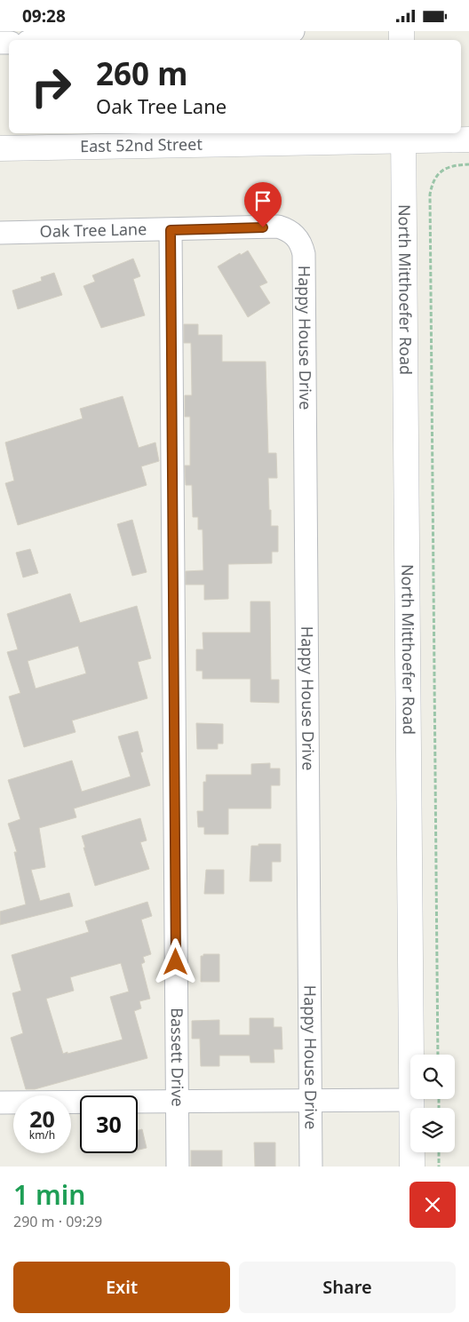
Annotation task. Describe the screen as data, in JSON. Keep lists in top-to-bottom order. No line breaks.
{"streets":{"main road":["East 52nd Street","North Mitthoefer Road"],"street":["Oak Tree Lane","Happy House Drive","Bassett Drive"]},"crossings":[["East 52nd Street","North Mitthoefer Road"],["Oak Tree Lane","Happy House Drive"],["Oak Tree Lane","Bassett Drive"]],"page":{"status":"09:28","turn":["260 m","Oak Tree Lane"],"speed":"20 km/h","limit":"30","heading":["1 min","290 m · 09:29"],"buttons":["Exit","Share"]}}
